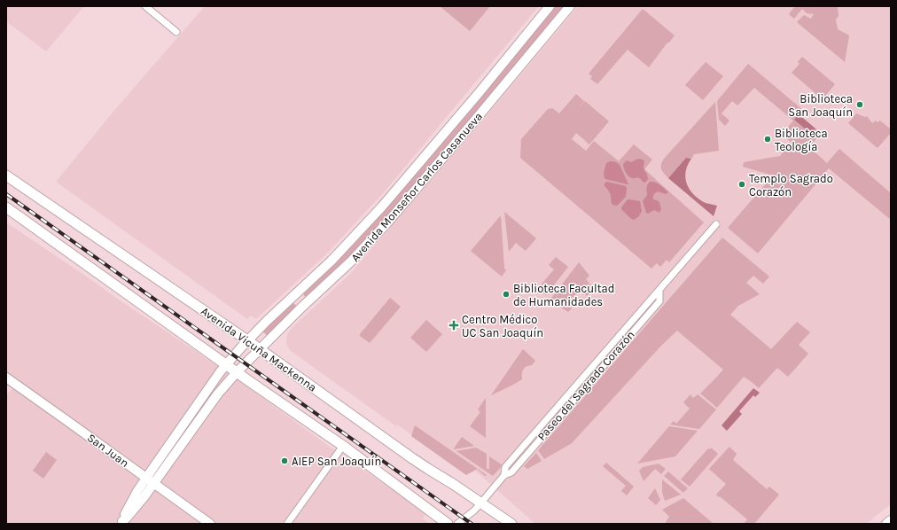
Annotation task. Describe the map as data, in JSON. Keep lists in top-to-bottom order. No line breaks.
{"streets":{"main road":["Avenida Monseñor Carlos Casanueva","Avenida Vicuña Mackenna","San Juan"],"street":["Paseo del Sagrado Corazón"]},"crossings":[["Avenida Monseñor Carlos Casanueva","Avenida Vicuña Mackenna"],["Avenida Monseñor Carlos Casanueva","San Juan"],["Avenida Vicuña Mackenna","Paseo del Sagrado Corazón"]],"places":{"other":["Biblioteca San Joaquín","Biblioteca Teología","Templo Sagrado Corazón","Biblioteca Facultad de Humanidades","AIEP San Joaquín"],"health":["Centro Médico UC San Joaquín"]}}
